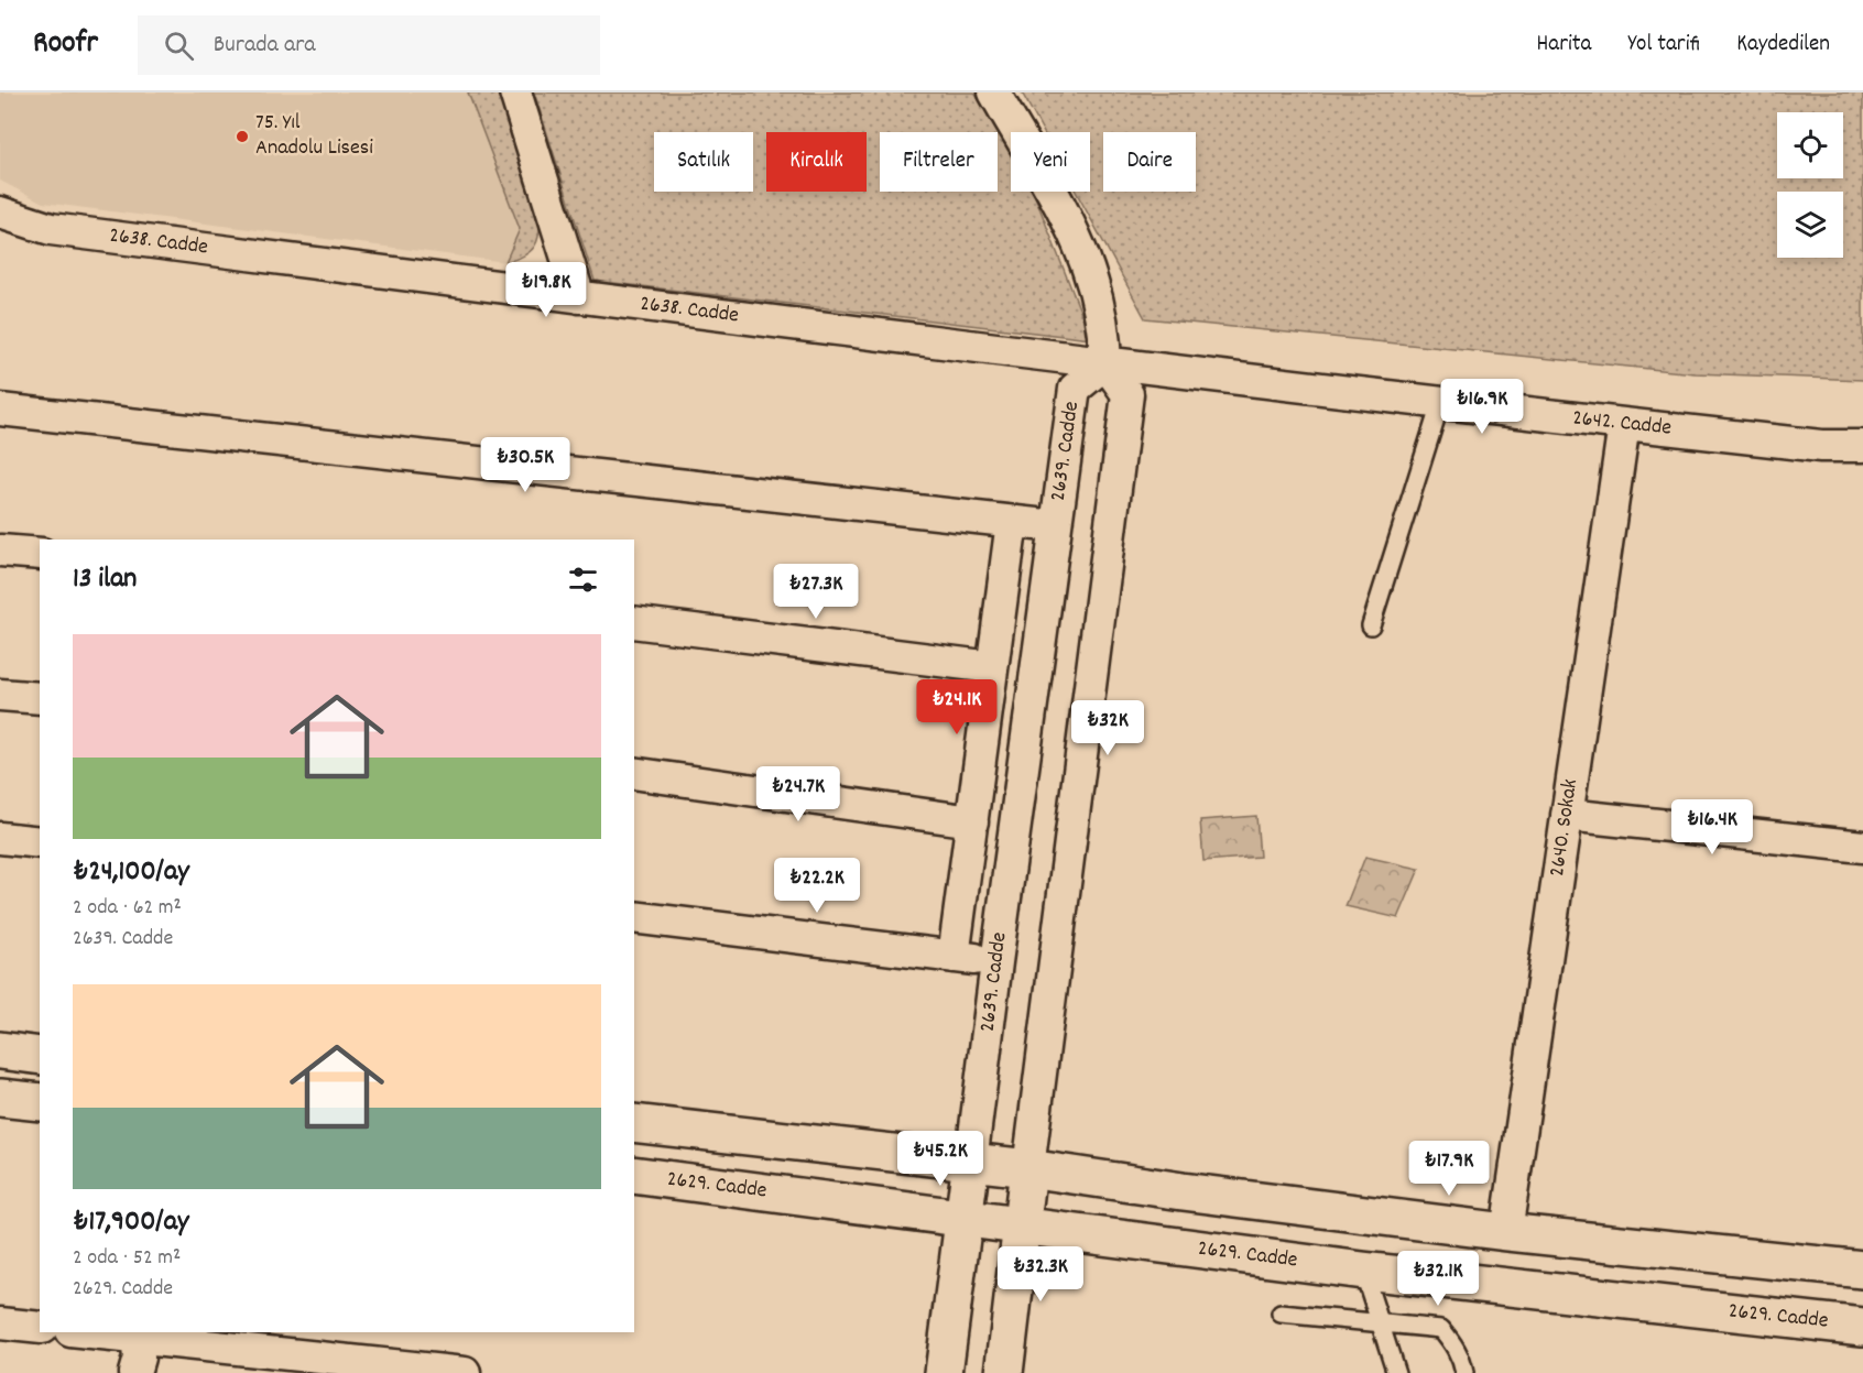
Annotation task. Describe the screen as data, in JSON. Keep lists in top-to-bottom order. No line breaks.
{"streets":{"main road":["2639. Cadde","2629. Cadde"],"street":["2638. Cadde","2642. Cadde","2640. Sokak"]},"crossings":[["2638. Cadde","2642. Cadde"],["2638. Cadde","2639. Cadde"],["2642. Cadde","2639. Cadde"],["2642. Cadde","2640. Sokak"],["2639. Cadde","2629. Cadde"]],"places":["75. Yıl Anadolu Lisesi"],"page":{"header":"Roofr","search":"Burada ara","nav":["Harita","Yol tarifi","Kaydedilen"],"chip":["Satılık","Kiralık","Filtreler","Yeni","Daire"],"price":["₺19.8K","₺16.9K","₺30.5K","₺27.3K","₺24.1K","₺32K","₺24.7K","₺16.4K","₺22.2K","₺45.2K","₺17.9K","₺32.3K","₺32.1K"],"heading":"13 ilan","list":[{"name":"₺24,100/ay","note":"2 oda · 62 m² · 2639. Cadde"},{"name":"₺17,900/ay","note":"2 oda · 52 m² · 2629. Cadde"}]}}
